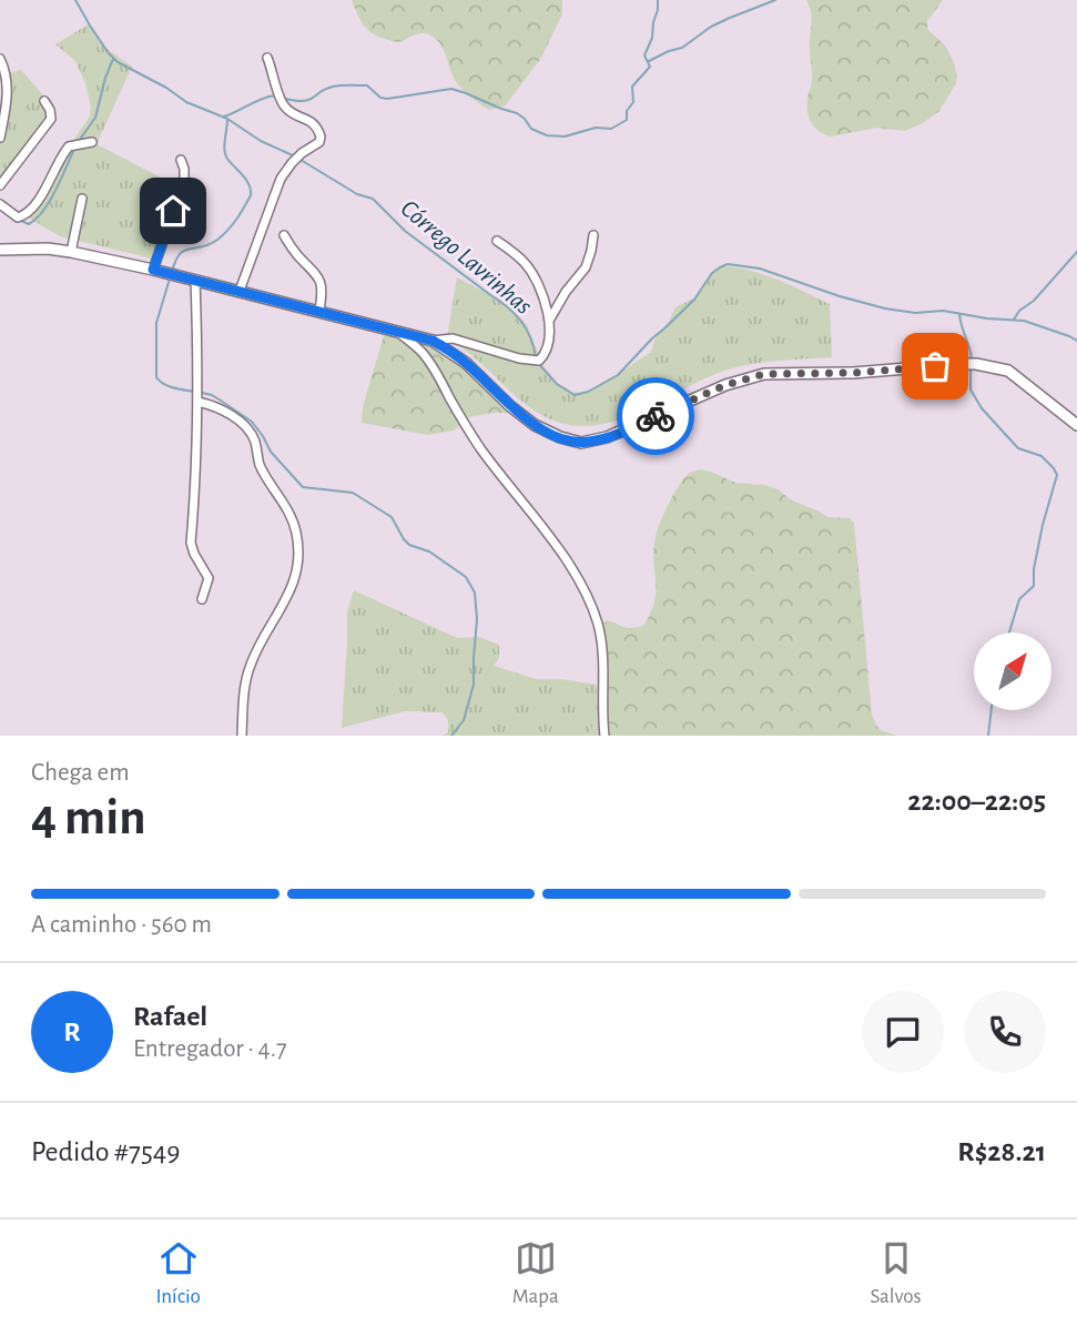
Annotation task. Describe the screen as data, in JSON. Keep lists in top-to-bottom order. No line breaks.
{"water":["Córrego Lavrinhas"],"north":"top right","page":{"heading":["4 min","Chega em","22:00–22:05"],"panel":["Rafael","Entregador · 4.7","Pedido #7549","R$28.21"],"bar":"A caminho · 560 m","round":"R","tabs":["Início","Mapa","Salvos"]}}
